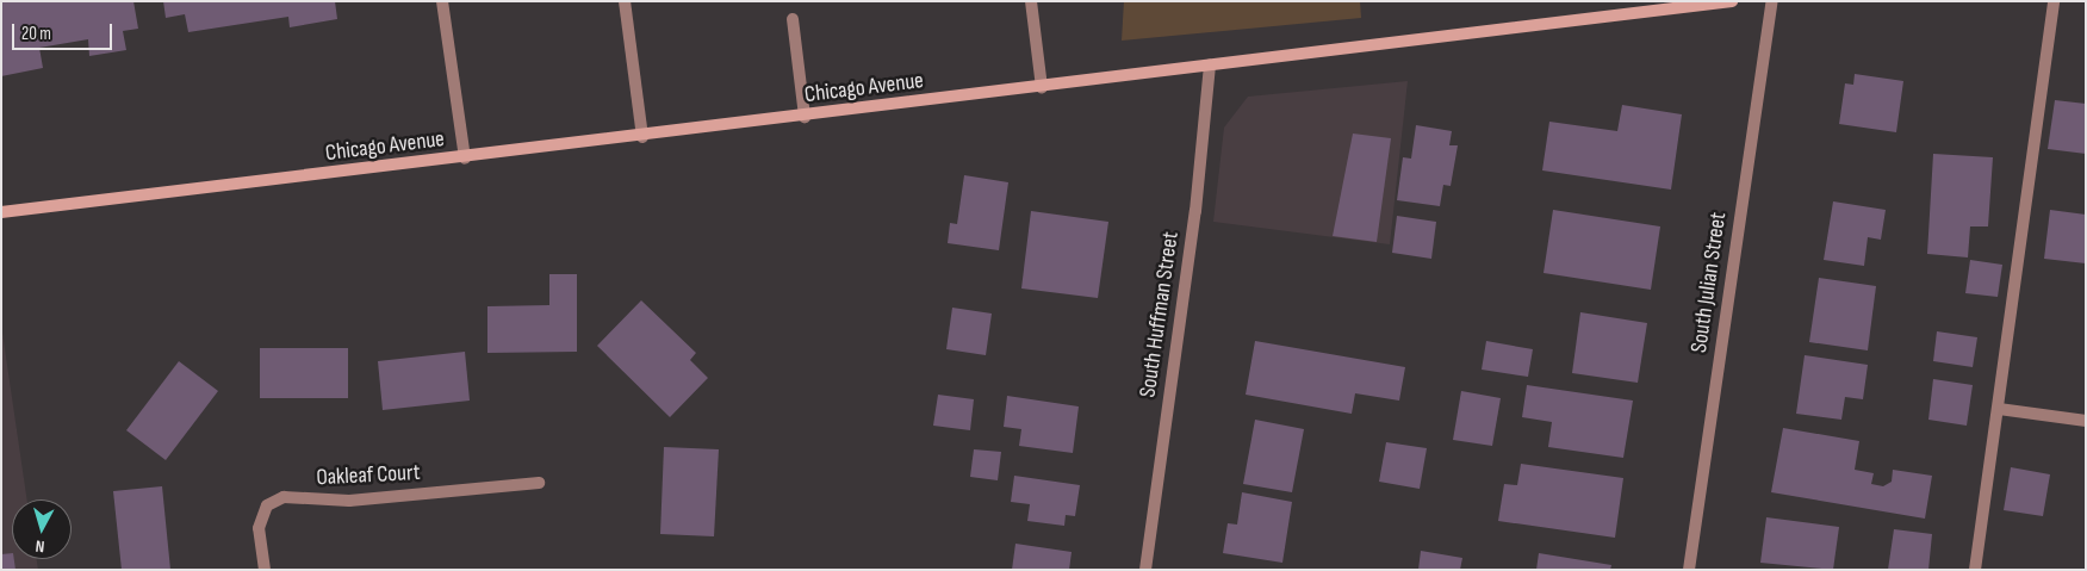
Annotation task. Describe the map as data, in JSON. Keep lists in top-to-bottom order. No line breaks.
{"streets":{"main road":["Chicago Avenue"],"street":["South Julian Street","South Huffman Street","Oakleaf Court"]},"crossings":[["Chicago Avenue","South Huffman Street"]],"scale_bar":"20 m","north":"bottom"}
